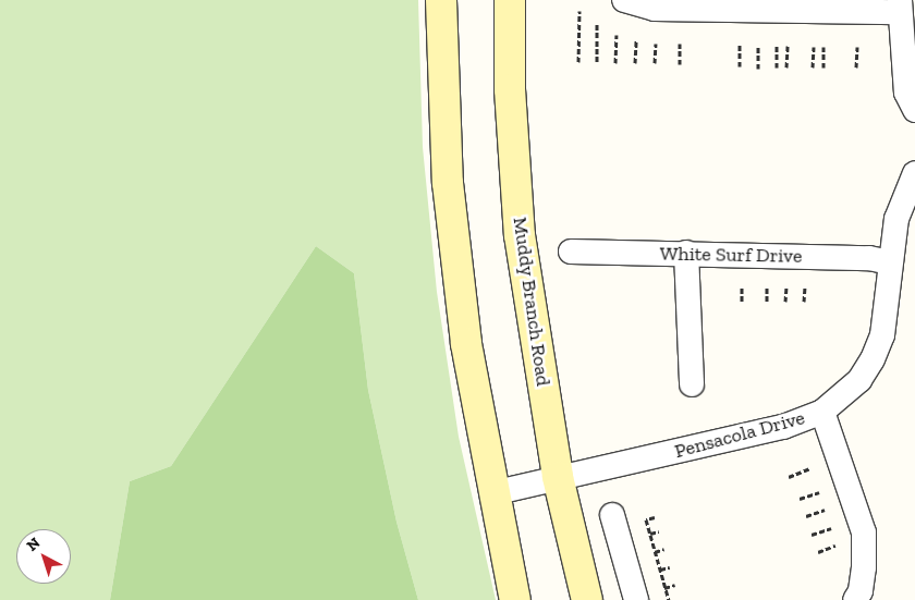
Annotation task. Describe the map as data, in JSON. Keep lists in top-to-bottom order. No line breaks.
{"streets":{"main road":["Muddy Branch Road"],"street":["White Surf Drive","Pensacola Drive"]},"crossings":[["White Surf Drive","Pensacola Drive"],["Muddy Branch Road","Pensacola Drive"]],"north":"top left"}
